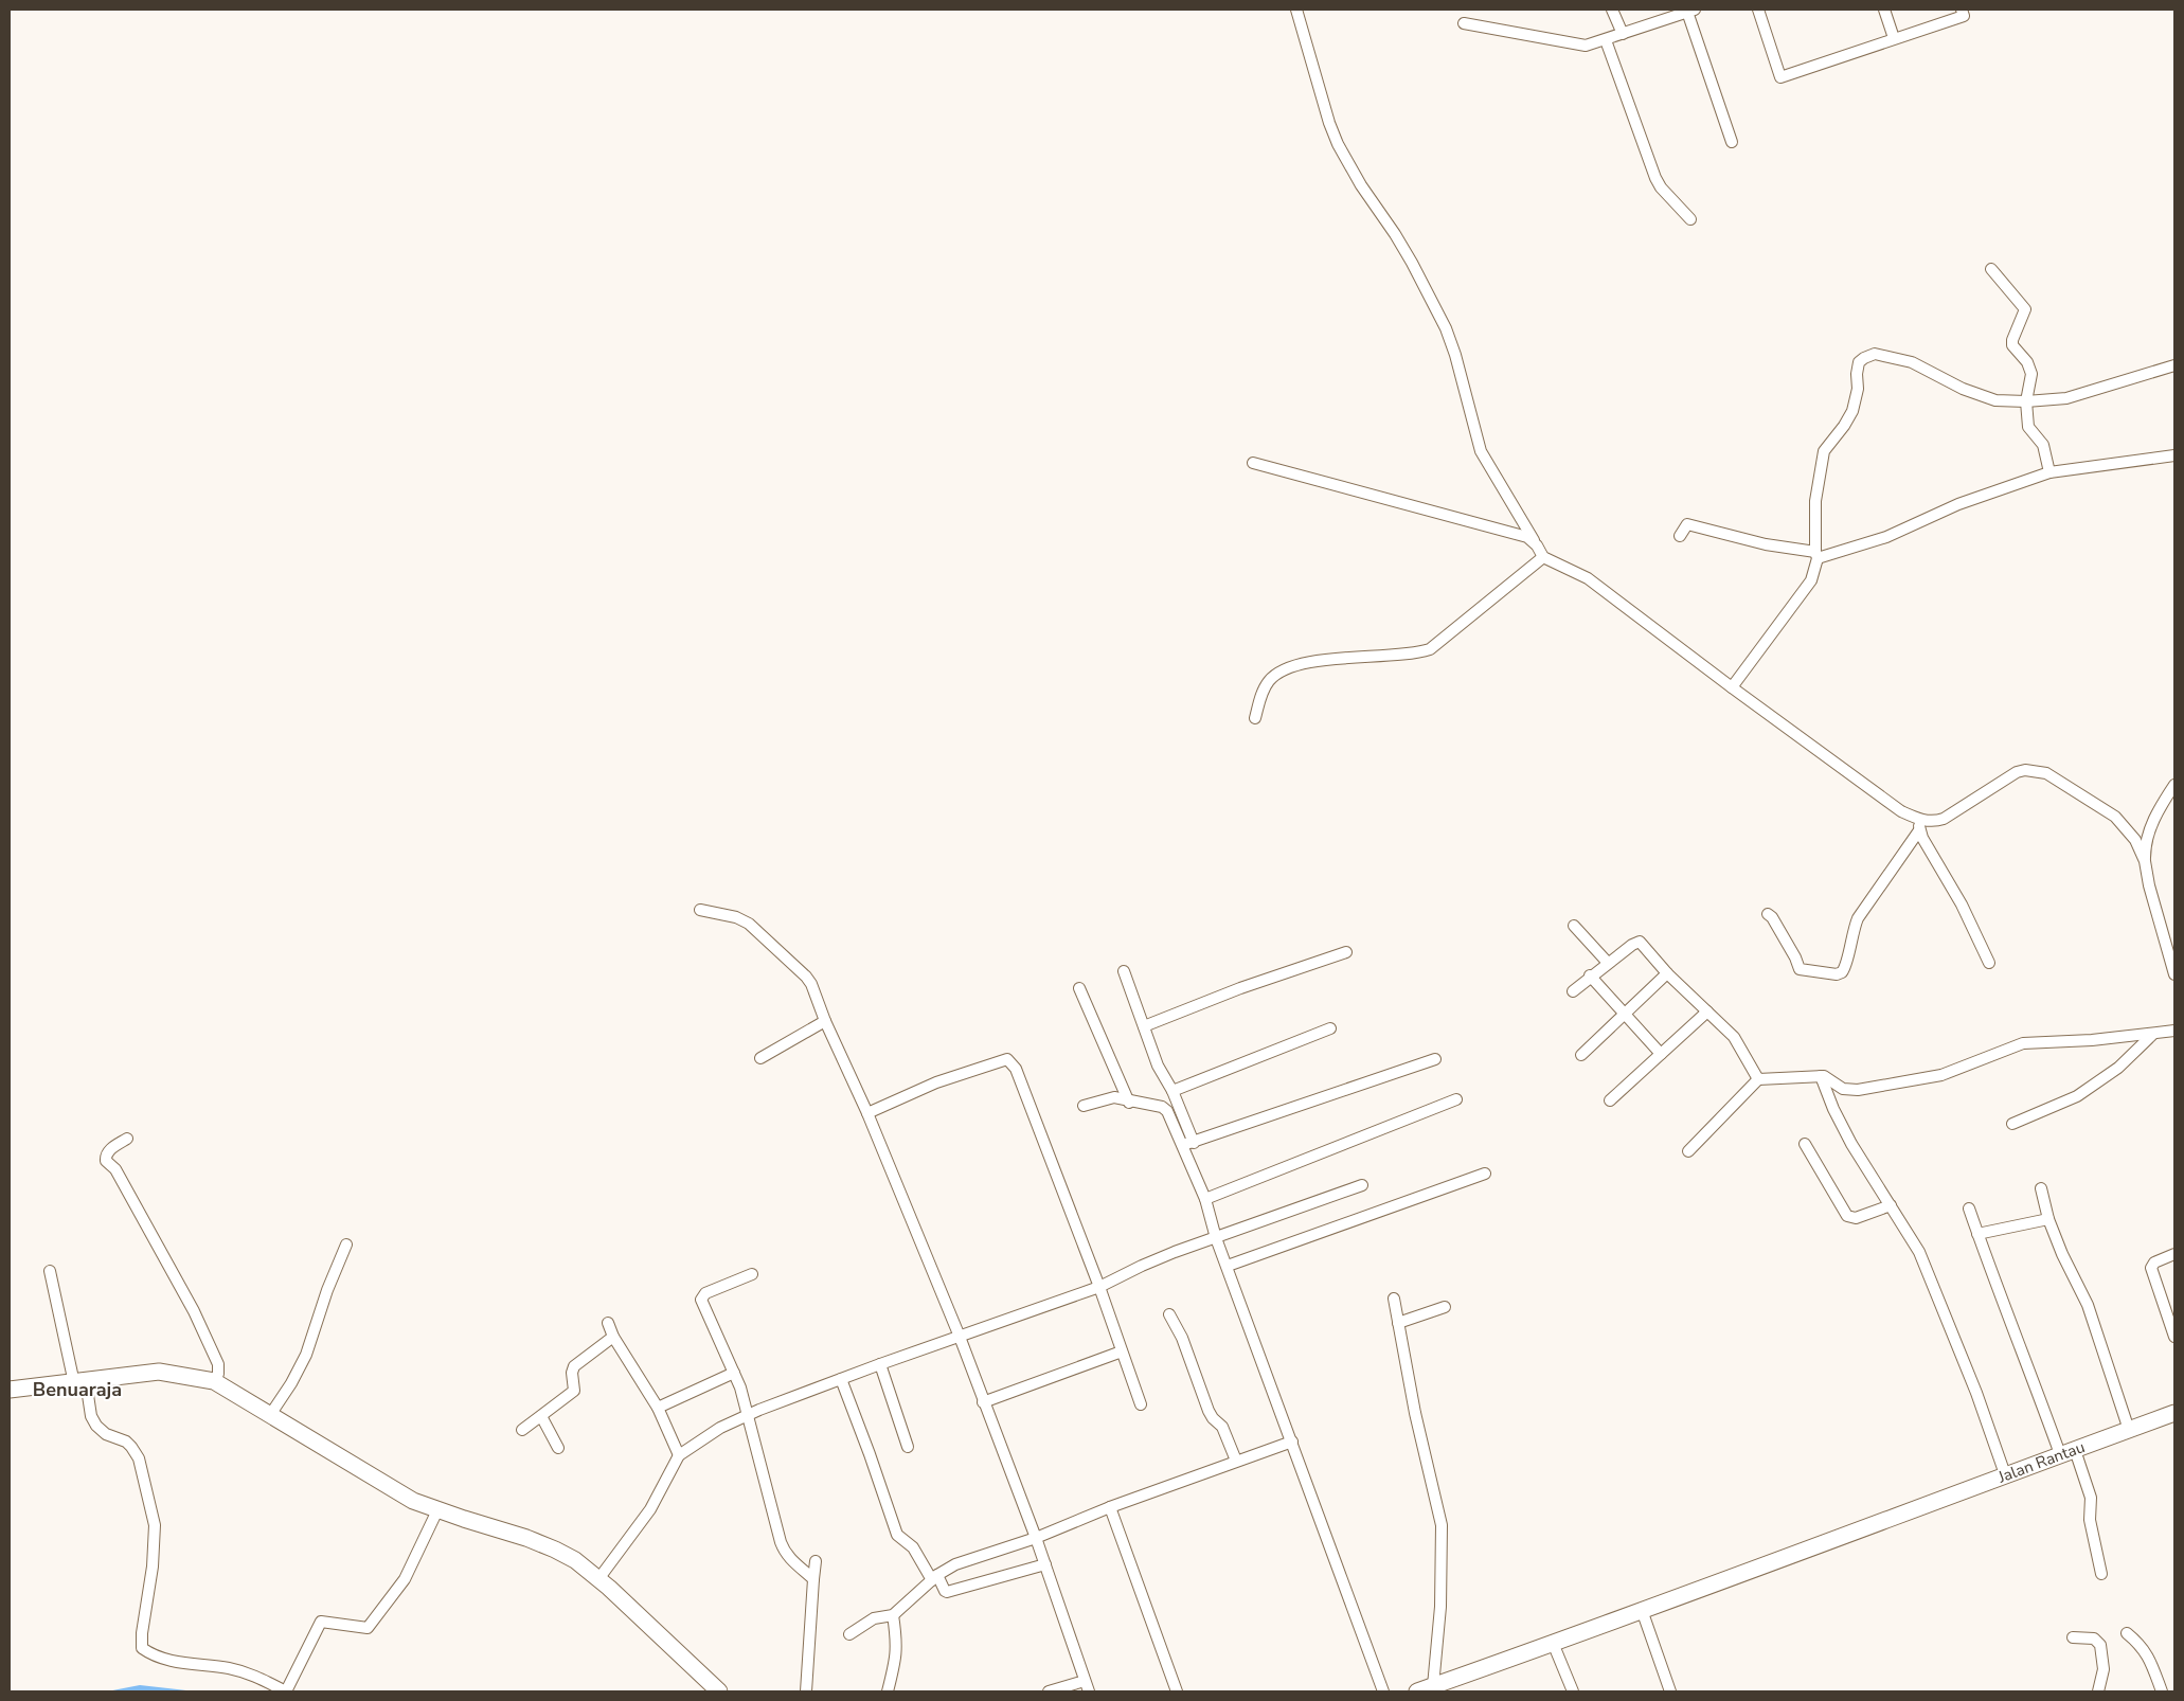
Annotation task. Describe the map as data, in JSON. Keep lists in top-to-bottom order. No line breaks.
{"streets":{"main road":["Jalan Rantau"]},"districts":["Benuaraja"]}
